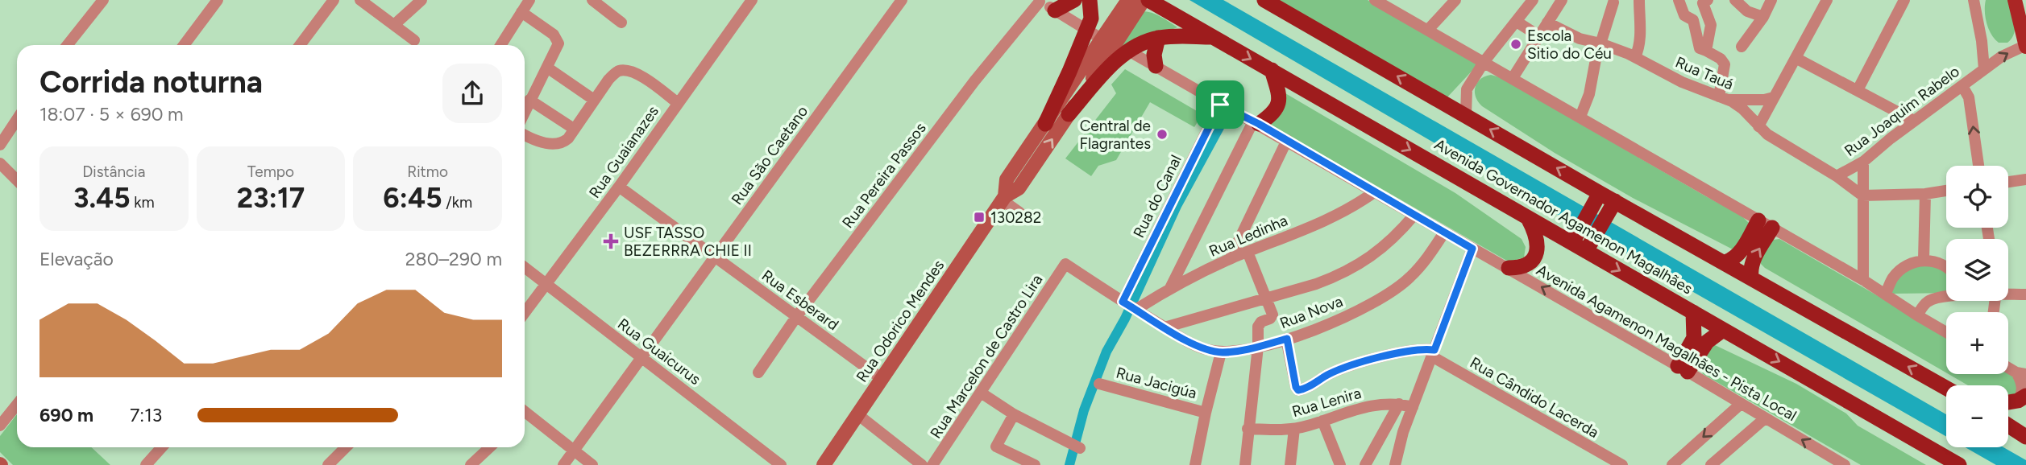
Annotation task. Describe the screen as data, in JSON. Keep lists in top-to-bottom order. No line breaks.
{"streets":{"highway":["Avenida Governador Agamenon Magalhães"],"main road":["Rua Odorico Mendes"],"street":["Rua Tauá","Rua Joaquim Rabelo","Rua Guaianazes","Rua São Caetano","Rua Pereira Passos","Rua do Canal","Rua Ledinha","Rua Esberard","Rua Nova","Avenida Agamenon Magalhães - Pista Local","Rua Guaicurus","Rua Marcelon de Castro Lira","Rua Jacigúa","Rua Cândido Lacerda","Rua Lenira"]},"crossings":[["Rua Tauá","Rua Joaquim Rabelo"],["Rua Guaianazes","Rua Esberard"],["Rua Guaianazes","Rua Guaicurus"],["Rua São Caetano","Rua Esberard"],["Rua São Caetano","Rua Guaicurus"],["Rua Pereira Passos","Rua Esberard"],["Rua do Canal","Rua Ledinha"],["Rua do Canal","Rua Nova"],["Rua Ledinha","Rua Nova"],["Rua Esberard","Rua Odorico Mendes"],["Rua Nova","Rua Marcelon de Castro Lira"],["Rua Nova","Rua Lenira"],["Rua Cândido Lacerda","Rua Lenira"]],"one_way":["Avenida Agamenon Magalhães - Pista Local"],"places":{"other":["Escola Sitio do Céu","Central de Flagrantes"],"transit":["130282"],"health":["USF TASSO BEZERRRA CHIE II"]},"page":{"heading":["Corrida noturna","18:07 · 5 × 690 m"],"stats":[["Distância","3.45 km"],["Tempo","23:17"],["Ritmo","6:45 /km"]],"map_buttons":["+","−"],"chart":["Elevação","280–290 m"],"list":[{"name":"690 m","note":"7:13"}]}}
